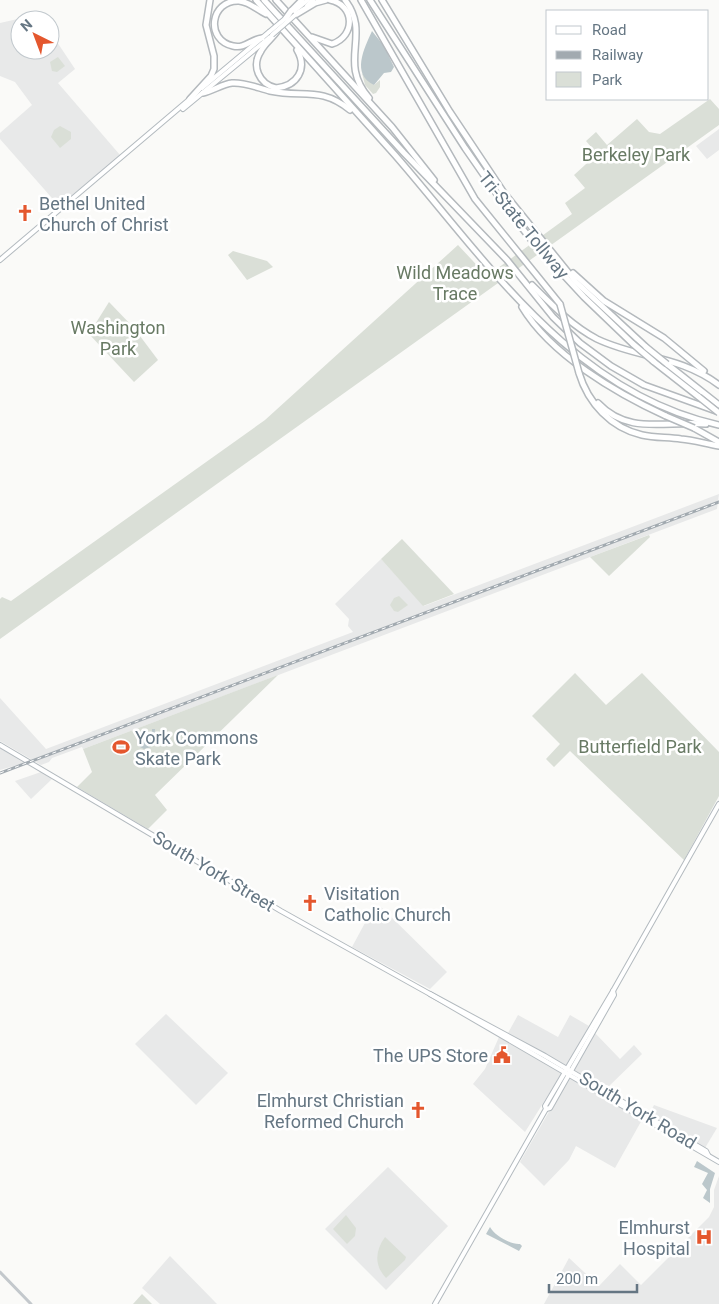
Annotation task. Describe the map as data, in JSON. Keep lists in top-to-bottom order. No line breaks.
{"streets":{"highway":["Tri-State Tollway"],"main road":["South York Street","South York Road"]},"crossings":[["South York Street","South York Road"]],"parks":["Berkeley Park","Wild Meadows Trace","Washington Park","Butterfield Park"],"places":{"church":["Bethel United Church of Christ","Visitation Catholic Church","Elmhurst Christian Reformed Church"],"sports":["York Commons Skate Park"],"public building":["The UPS Store"],"hospital":["Elmhurst Hospital"]},"legend":["Road","Railway","Park"],"scale_bar":"200 m","north":"top left"}
